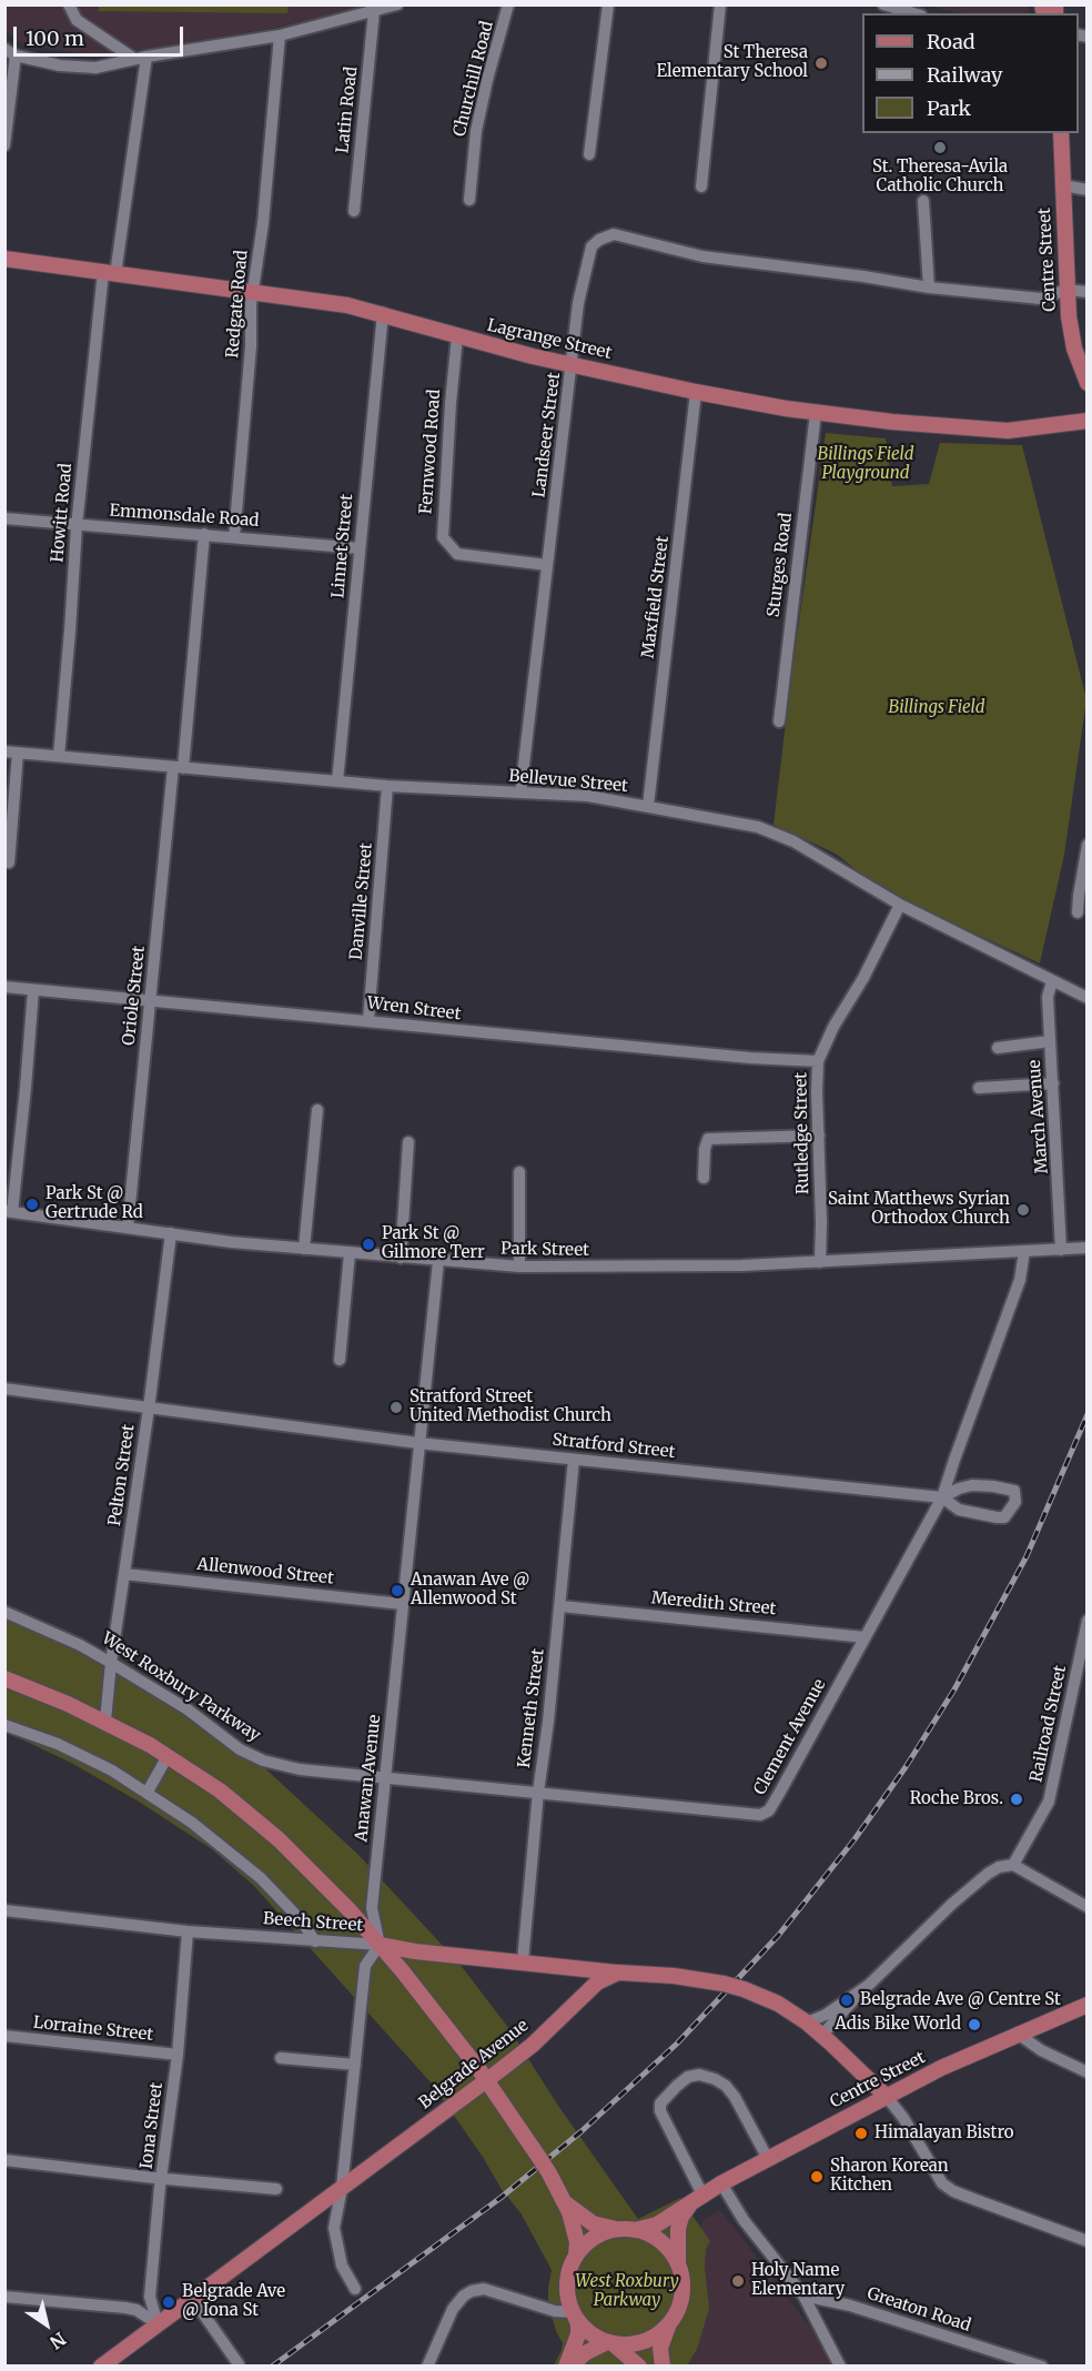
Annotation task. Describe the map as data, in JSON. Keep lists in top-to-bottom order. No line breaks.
{"streets":{"main road":["Centre Street","Lagrange Street","Beech Street","Belgrade Avenue"],"street":["Churchill Road","Latin Road","Redgate Road","Landseer Street","Fernwood Road","Howitt Road","Emmonsdale Road","Linnet Street","Sturges Road","Maxfield Street","Bellevue Street","Danville Street","Oriole Street","Wren Street","March Avenue","Rutledge Street","Park Street","Stratford Street","Pelton Street","Allenwood Street","Meredith Street","West Roxbury Parkway","Kenneth Street","Railroad Street","Clement Avenue","Anawan Avenue","Lorraine Street","Iona Street","Greaton Road"]},"crossings":[["Centre Street","Landseer Street"],["Redgate Road","Lagrange Street"],["Redgate Road","Emmonsdale Road"],["Lagrange Street","Landseer Street"],["Lagrange Street","Fernwood Road"],["Lagrange Street","Howitt Road"],["Lagrange Street","Linnet Street"],["Lagrange Street","Sturges Road"],["Lagrange Street","Maxfield Street"],["Landseer Street","Fernwood Road"],["Landseer Street","Bellevue Street"],["Howitt Road","Emmonsdale Road"],["Howitt Road","Bellevue Street"],["Emmonsdale Road","Linnet Street"],["Emmonsdale Road","Oriole Street"],["Linnet Street","Bellevue Street"],["Maxfield Street","Bellevue Street"],["Bellevue Street","Danville Street"],["Bellevue Street","Oriole Street"],["Bellevue Street","March Avenue"],["Bellevue Street","Rutledge Street"],["Danville Street","Wren Street"],["Oriole Street","Wren Street"],["Oriole Street","Park Street"],["Wren Street","Rutledge Street"],["March Avenue","Park Street"],["Rutledge Street","Park Street"],["Park Street","Pelton Street"],["Park Street","Clement Avenue"],["Park Street","Anawan Avenue"],["Stratford Street","Pelton Street"],["Stratford Street","Kenneth Street"],["Stratford Street","Clement Avenue"],["Stratford Street","Anawan Avenue"],["Pelton Street","Allenwood Street"],["Pelton Street","West Roxbury Parkway"],["Allenwood Street","Anawan Avenue"],["Meredith Street","Kenneth Street"],["Meredith Street","Clement Avenue"],["West Roxbury Parkway","Clement Avenue"],["Kenneth Street","Clement Avenue"],["Kenneth Street","Beech Street"],["Clement Avenue","Anawan Avenue"],["Anawan Avenue","Beech Street"],["Beech Street","Belgrade Avenue"],["Beech Street","Iona Street"],["Lorraine Street","Iona Street"],["Belgrade Avenue","Iona Street"]],"parks":["Billings Field Playground","Billings Field","West Roxbury Parkway"],"places":["St Theresa Elementary School","St. Theresa-Avila Catholic Church","Park St @ Gertrude Rd","Saint Matthews Syrian Orthodox Church","Park St @ Gilmore Terr","Stratford Street United Methodist Church","Anawan Ave @ Allenwood St","Roche Bros.","Belgrade Ave @ Centre St","Adis Bike World","Himalayan Bistro","Sharon Korean Kitchen","Holy Name Elementary","Belgrade Ave @ Iona St"],"legend":["Road","Railway","Park"],"scale_bar":"100 m","north":"bottom right"}
